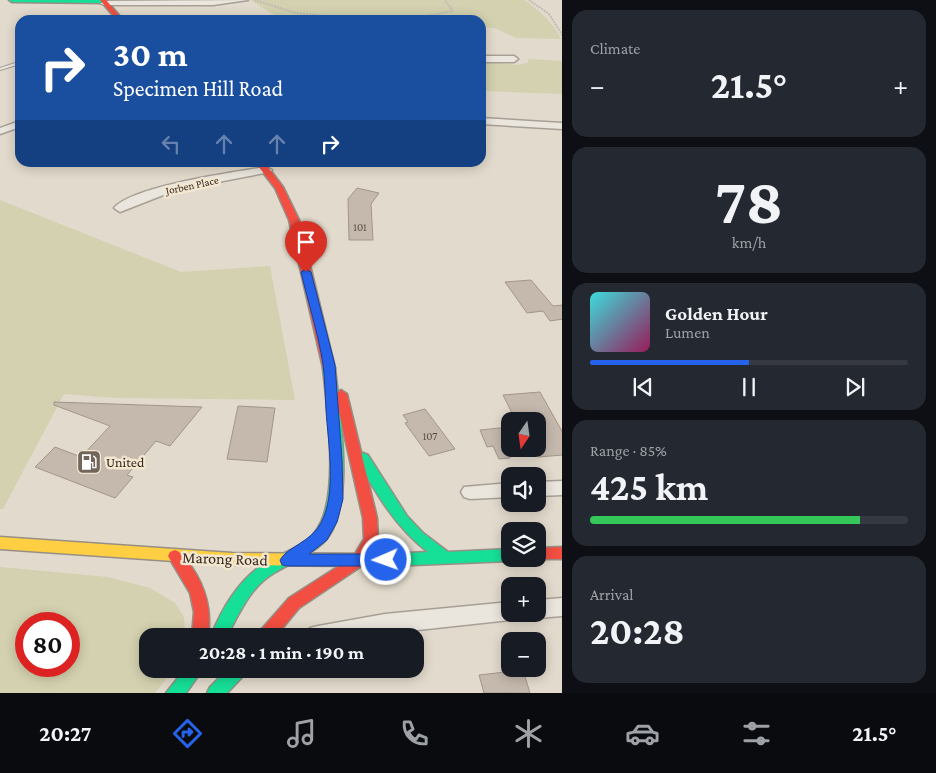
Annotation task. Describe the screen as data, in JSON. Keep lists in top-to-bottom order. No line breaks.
{"streets":{"main road":["Marong Road"],"street":["Jorben Place"]},"places":{"fuel station":["United"]},"house_numbers":["101","107"],"north":"bottom","page":{"tile":["Climate",["78","km/h"],["Range · 85%","425 km"],["Arrival","20:28"]],"turn":["30 m","Specimen Hill Road"],"heat":["−","21.5°","+"],"song":["Golden Hour","Lumen"],"map_buttons":["+","−"],"limit":"80","trip":"20:28 · 1 min · 190 m","tabs":["20:27","21.5°"]}}
